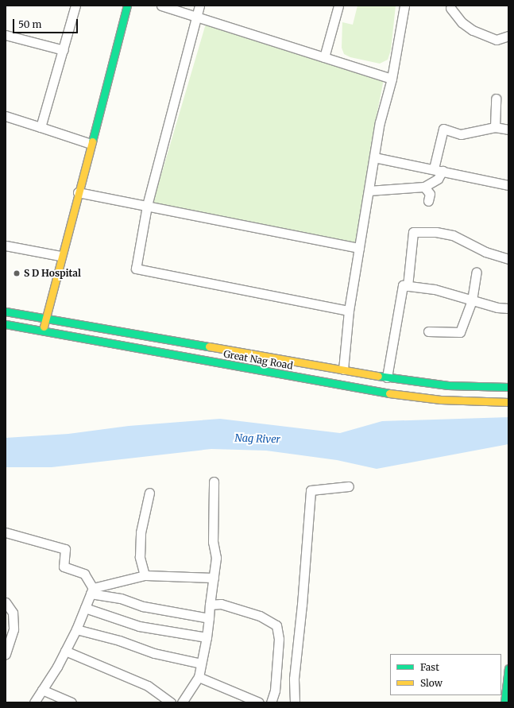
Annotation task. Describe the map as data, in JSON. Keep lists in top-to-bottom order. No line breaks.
{"streets":{"main road":["Great Nag Road"]},"water":["Nag River"],"places":["S D Hospital"],"legend":["Fast","Slow"],"scale_bar":"50 m"}
